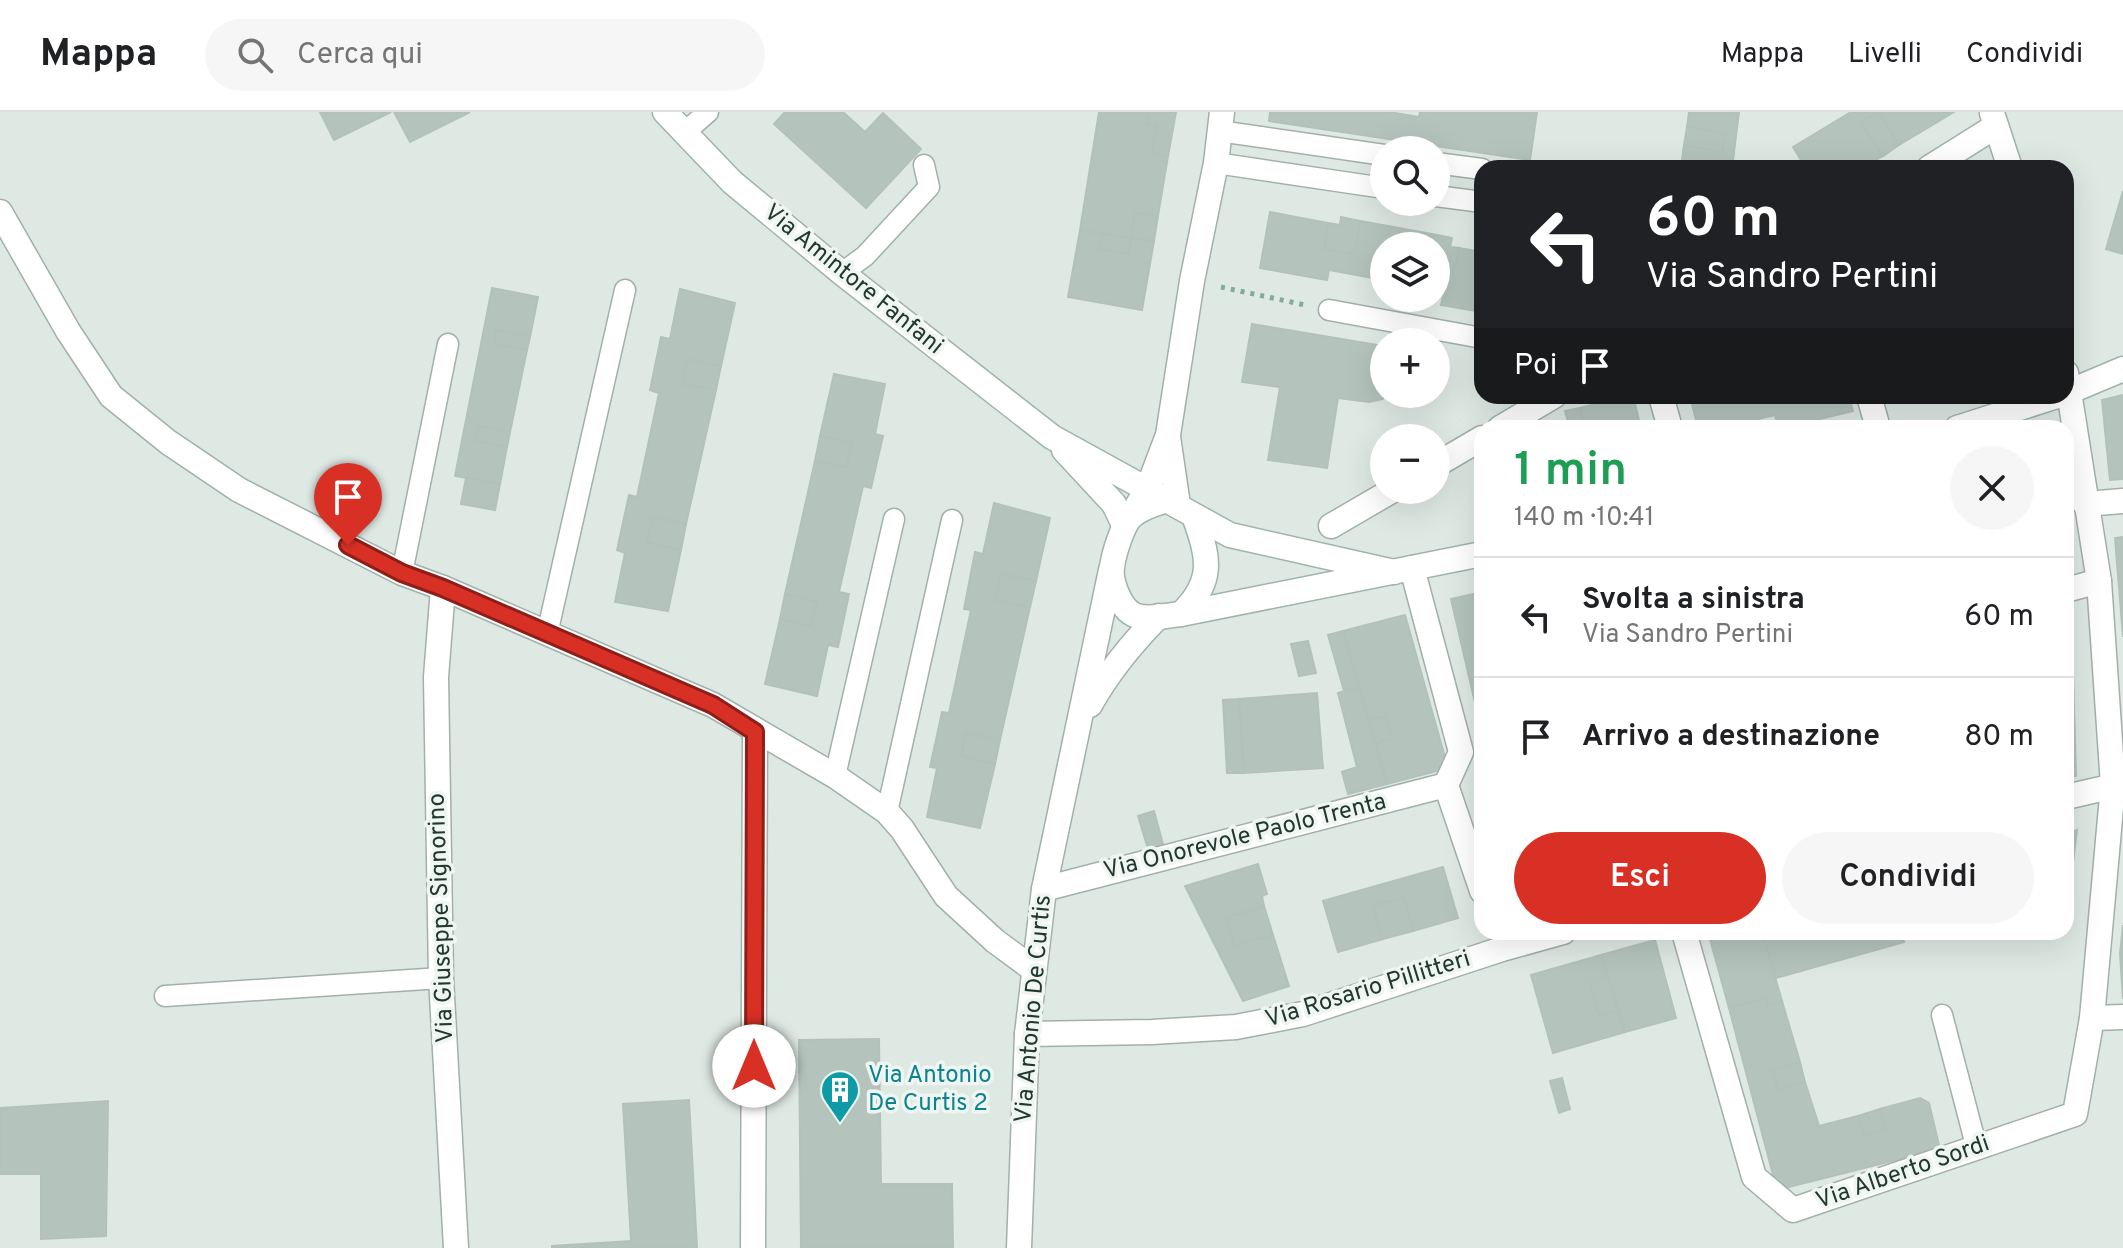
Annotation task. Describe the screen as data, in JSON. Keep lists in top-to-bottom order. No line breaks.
{"streets":{"street":["Via Amintore Fanfani","Via Onorevole Paolo Trenta","Via Giuseppe Signorino","Via Rosario Pillitteri","Via Antonio De Curtis","Via Alberto Sordi"]},"crossings":[["Via Onorevole Paolo Trenta","Via Antonio De Curtis"],["Via Rosario Pillitteri","Via Antonio De Curtis"]],"places":{"building":["Via Antonio De Curtis 2"]},"page":{"header":"Mappa","search":"Cerca qui","nav":["Mappa","Livelli","Condividi"],"map_buttons":["+","−"],"turn":["60 m","Via Sandro Pertini"],"then":"Poi","heading":["1 min","140 m · 10:41"],"list":[{"name":"Svolta a sinistra","note":"Via Sandro Pertini","value":"60 m"},{"name":"Arrivo a destinazione","value":"80 m"}],"buttons":["Esci","Condividi"]}}
